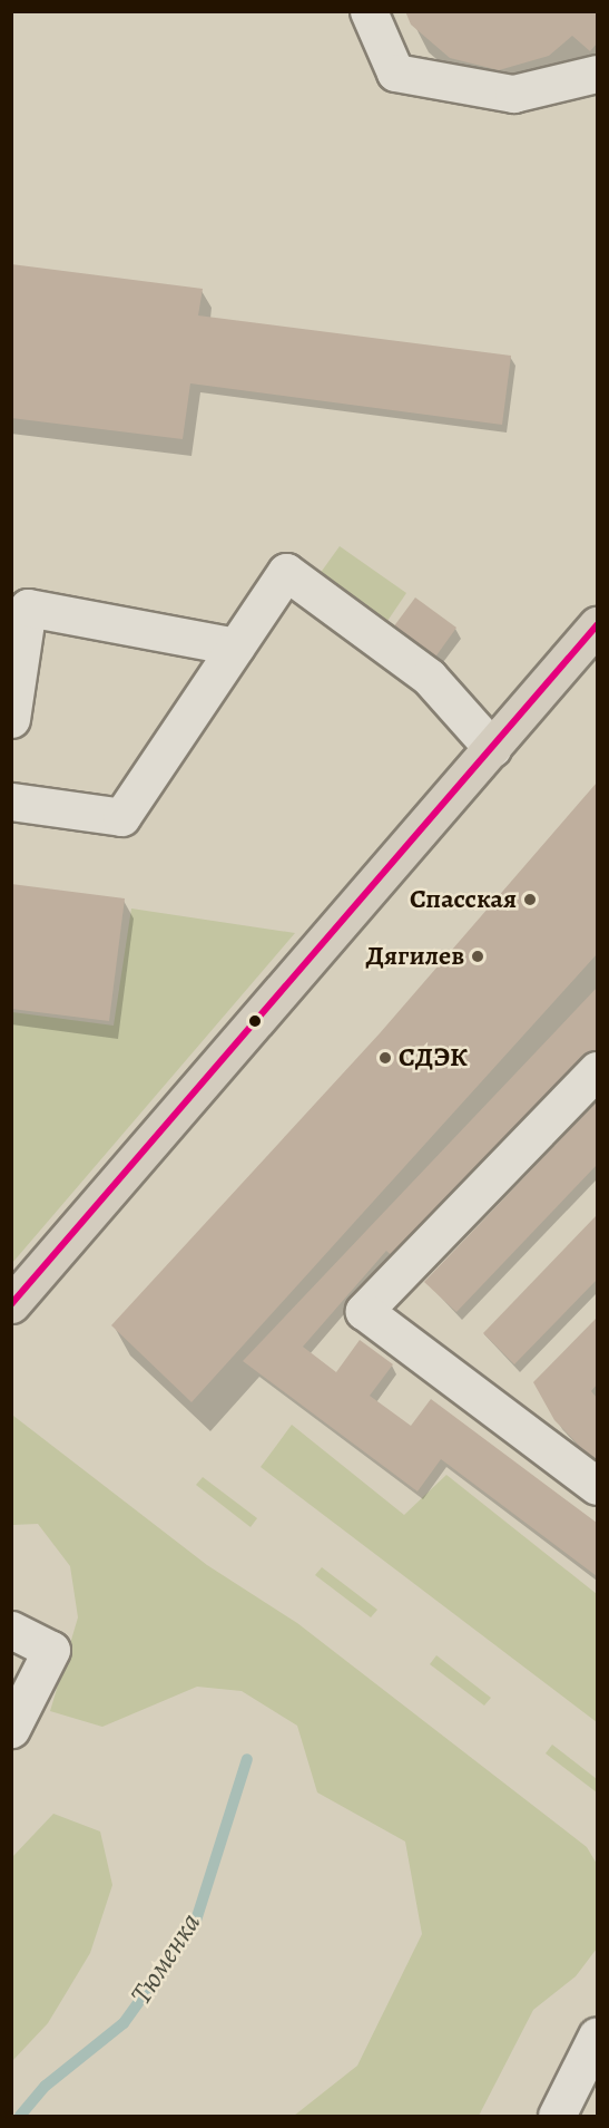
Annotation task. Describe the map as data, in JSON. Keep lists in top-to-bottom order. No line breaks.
{"water":["Тюменка"],"places":["Спасская","Дягилев","СДЭК"]}
